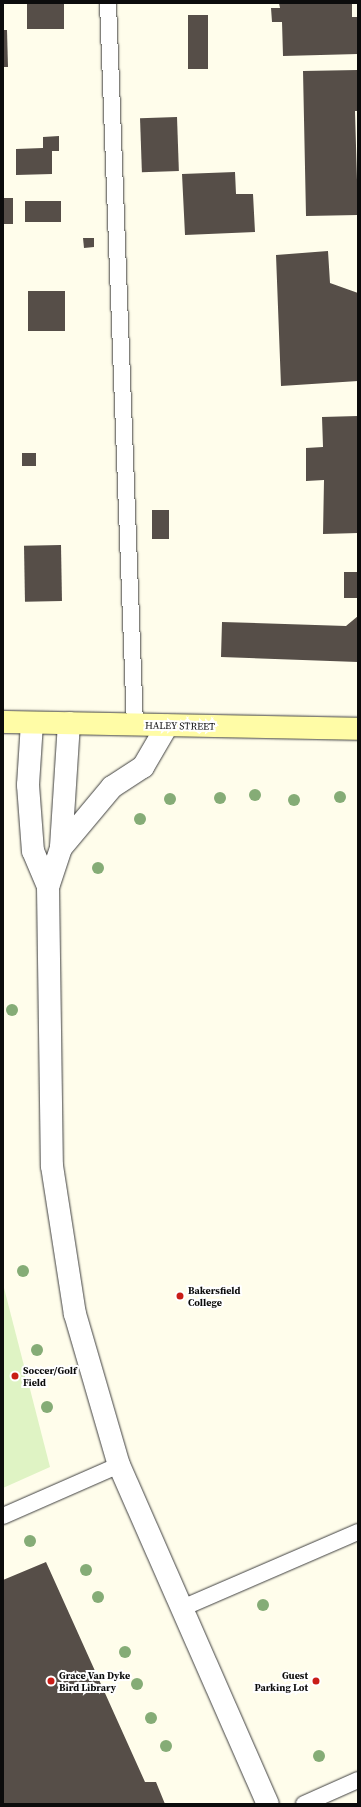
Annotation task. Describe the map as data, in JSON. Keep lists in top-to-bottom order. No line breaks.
{"streets":{"street":["HALEY STREET"]},"places":["Bakersfield College","Soccer/Golf Field","Grace Van Dyke Bird Library","Guest Parking Lot"]}
